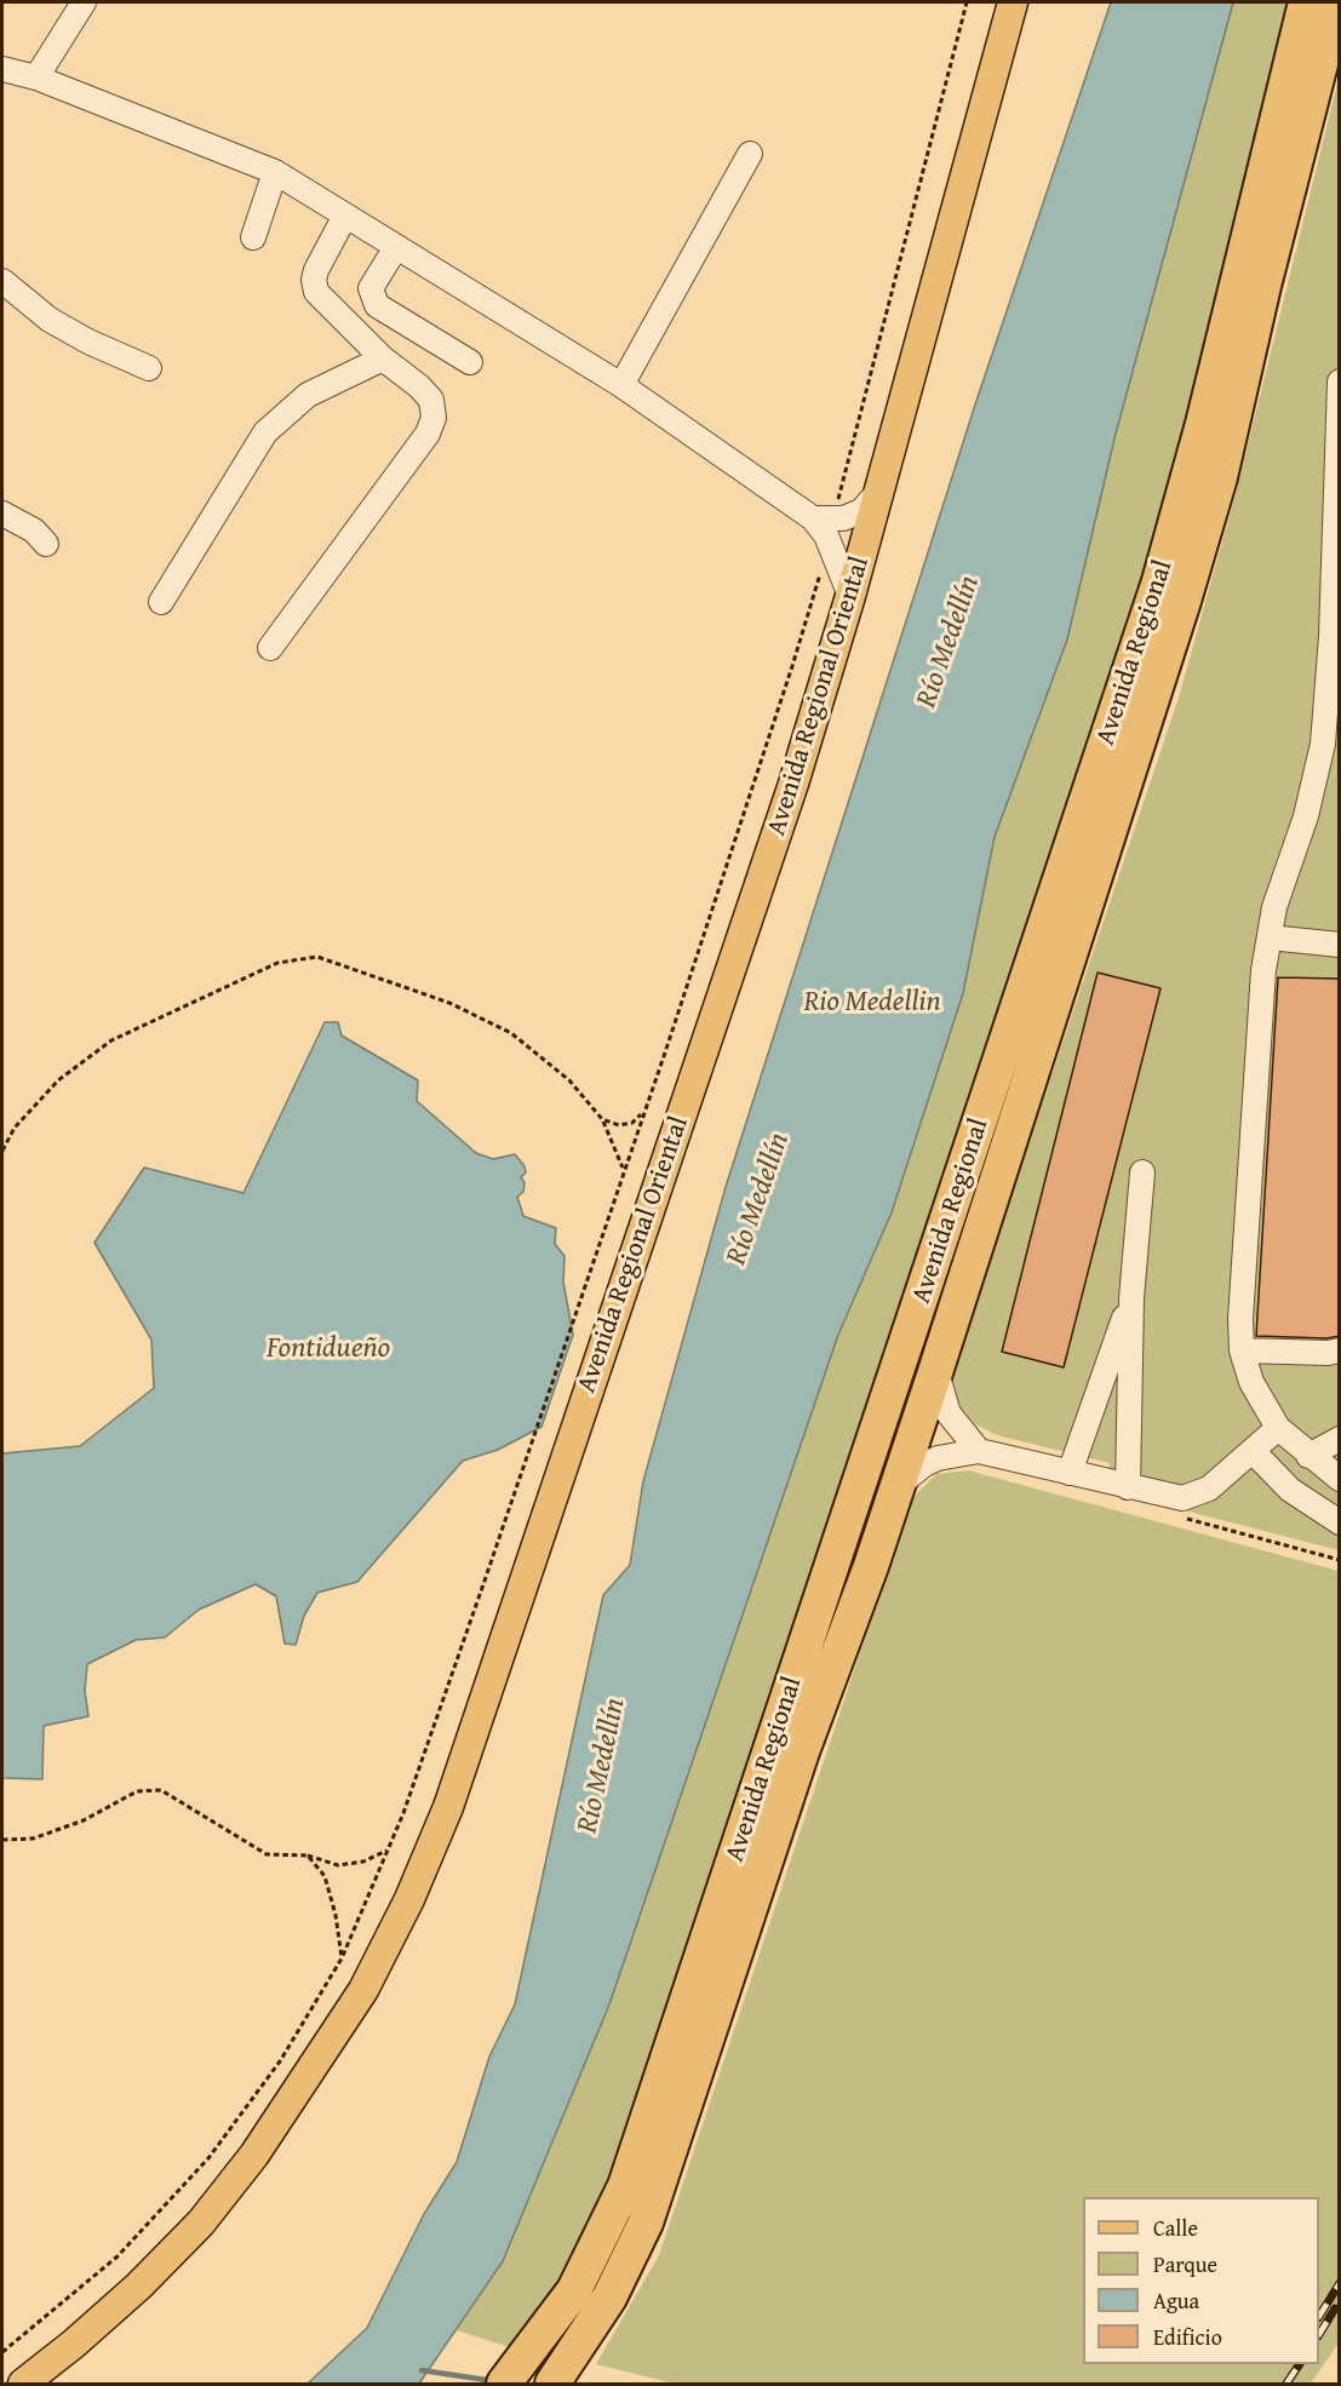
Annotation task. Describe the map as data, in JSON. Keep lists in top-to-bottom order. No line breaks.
{"streets":{"highway":["Avenida Regional"],"main road":["Avenida Regional Oriental"]},"water":["Río Medellín","Rio Medellin","Fontidueño"],"legend":["Calle","Parque","Agua","Edificio"]}
